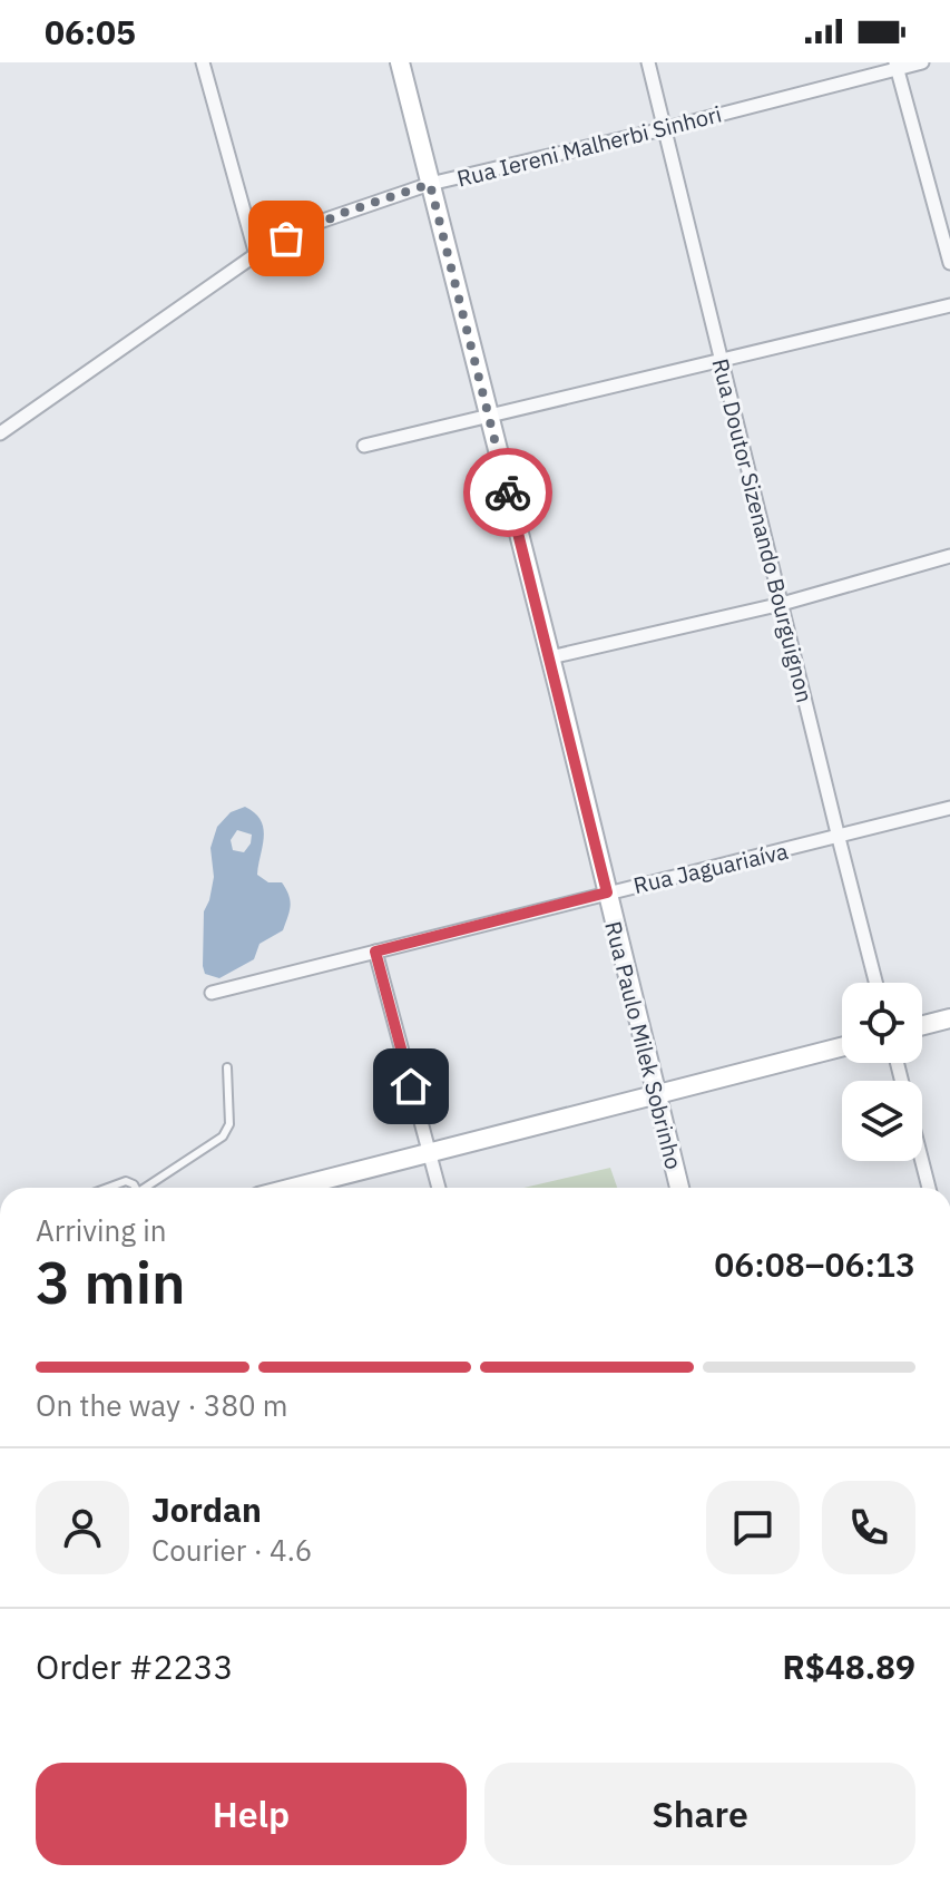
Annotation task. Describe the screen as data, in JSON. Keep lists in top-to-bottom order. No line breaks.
{"streets":{"street":["Rua Iereni Malherbi Sinhori","Rua Doutor Sizenando Bourguignon","Rua Jaguariaíva","Rua Paulo Milek Sobrinho"]},"crossings":[["Rua Iereni Malherbi Sinhori","Rua Doutor Sizenando Bourguignon"],["Rua Iereni Malherbi Sinhori","Rua Paulo Milek Sobrinho"],["Rua Doutor Sizenando Bourguignon","Rua Jaguariaíva"],["Rua Jaguariaíva","Rua Paulo Milek Sobrinho"]],"page":{"status":"06:05","heading":["3 min","Arriving in","06:08–06:13"],"panel":["Jordan","Courier · 4.6","Order #2233","R$48.89"],"bar":"On the way · 380 m","buttons":["Help","Share"]}}
